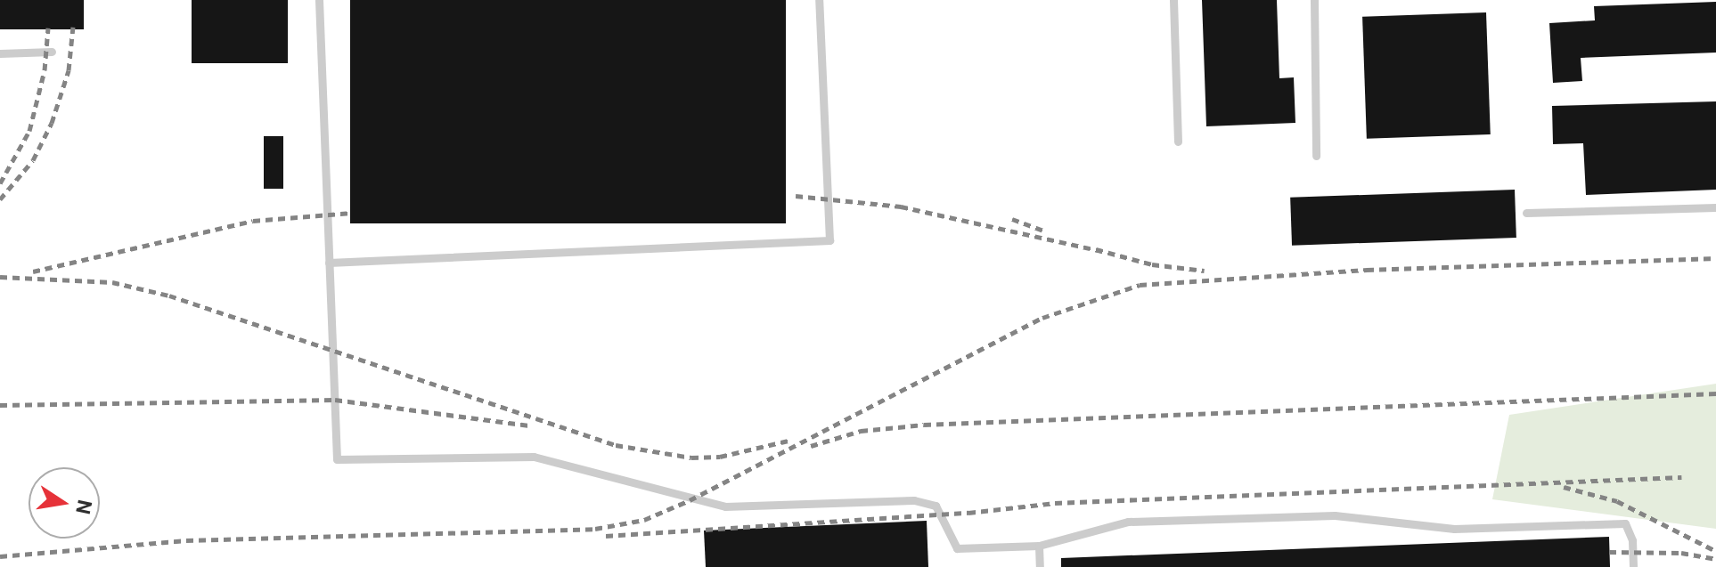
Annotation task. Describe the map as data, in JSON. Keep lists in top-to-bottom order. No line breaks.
{"north":"right"}
